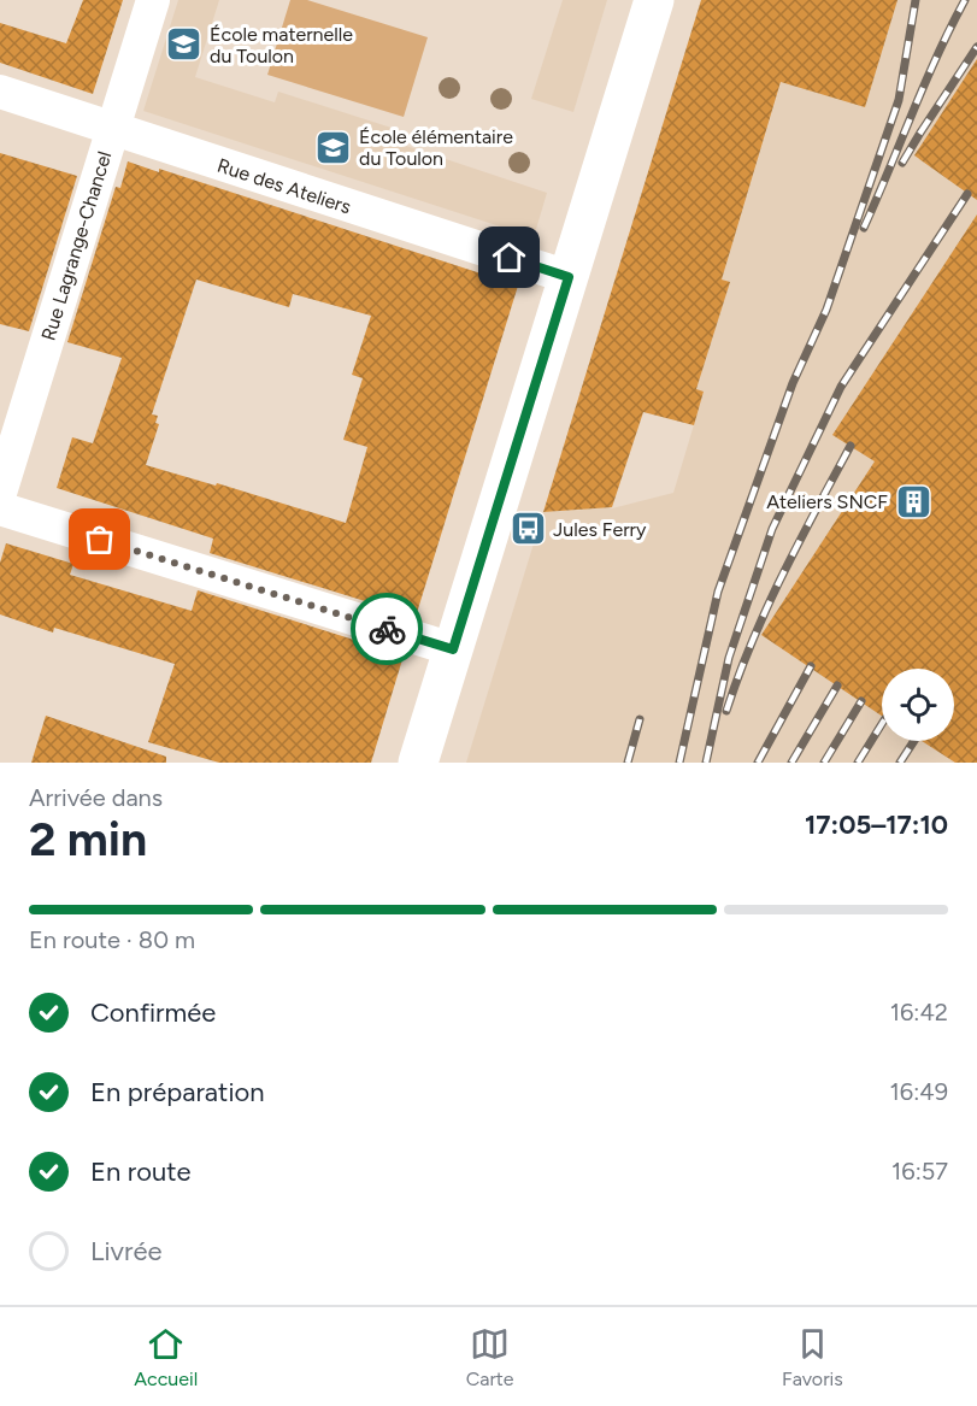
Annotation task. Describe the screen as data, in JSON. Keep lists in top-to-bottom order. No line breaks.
{"streets":{"street":["Rue des Ateliers","Rue Lagrange-Chancel"]},"crossings":[["Rue des Ateliers","Rue Lagrange-Chancel"]],"places":{"school or university":["École maternelle du Toulon","École élémentaire du Toulon"],"building":["Ateliers SNCF"],"bus stop":["Jules Ferry"]},"page":{"heading":["2 min","Arrivée dans","17:05–17:10"],"bar":"En route · 80 m","list":[["Confirmée","16:42"],["En préparation","16:49"],["En route","16:57"],"Livrée"],"tabs":["Accueil","Carte","Favoris"]}}
